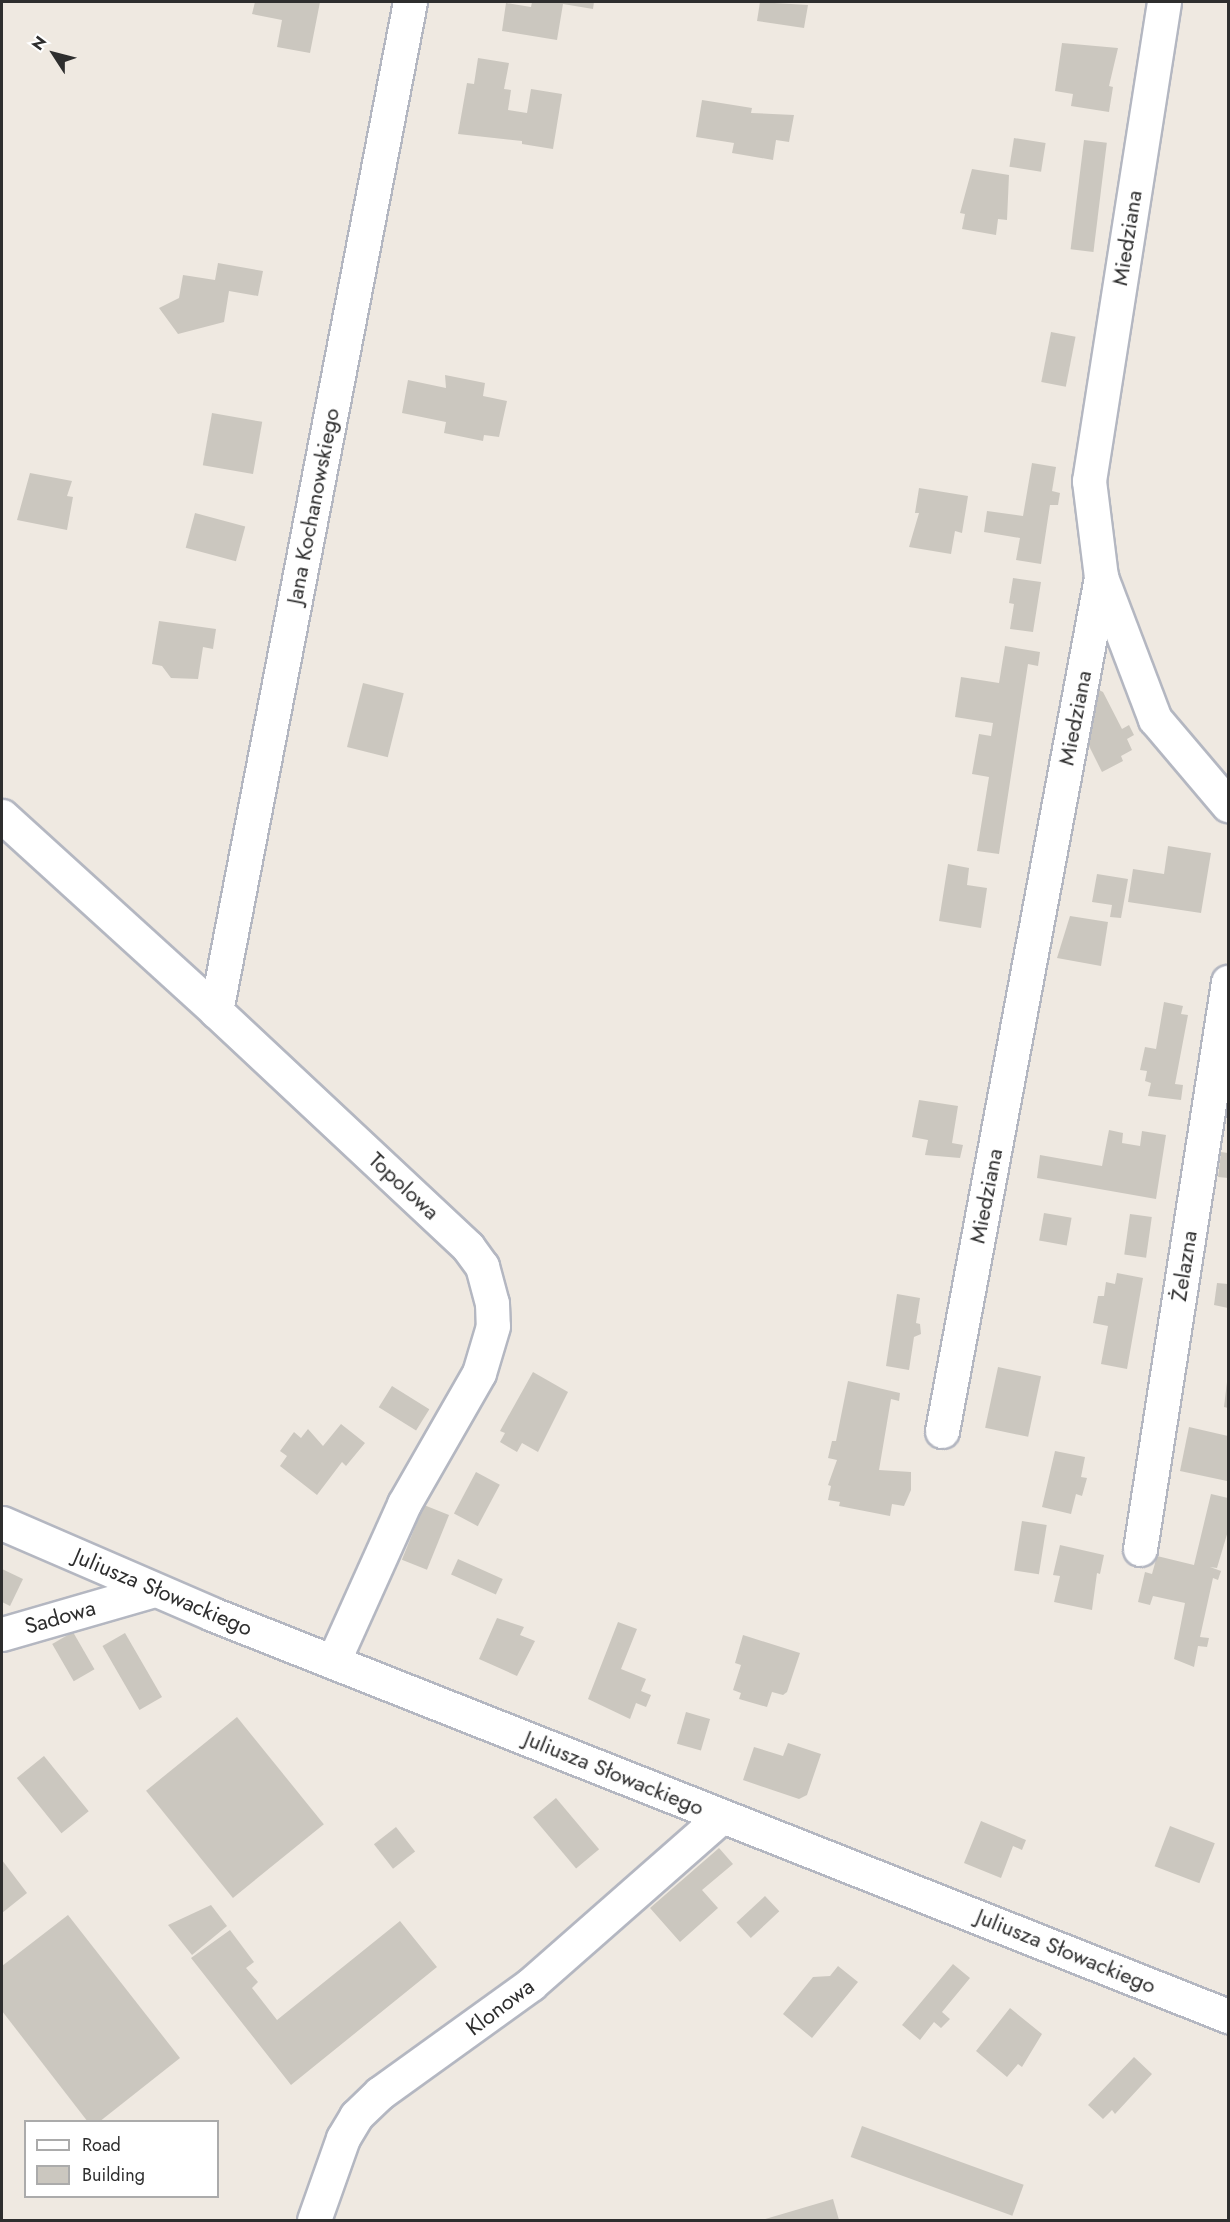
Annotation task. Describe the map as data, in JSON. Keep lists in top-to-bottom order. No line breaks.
{"streets":{"street":["Miedziana","Jana Kochanowskiego","Topolowa","Żelazna","Juliusza Słowackiego","Sadowa","Klonowa"]},"crossings":[["Jana Kochanowskiego","Topolowa"],["Topolowa","Juliusza Słowackiego"],["Juliusza Słowackiego","Sadowa"],["Juliusza Słowackiego","Klonowa"]],"legend":["Road","Building"],"north":"top left"}
